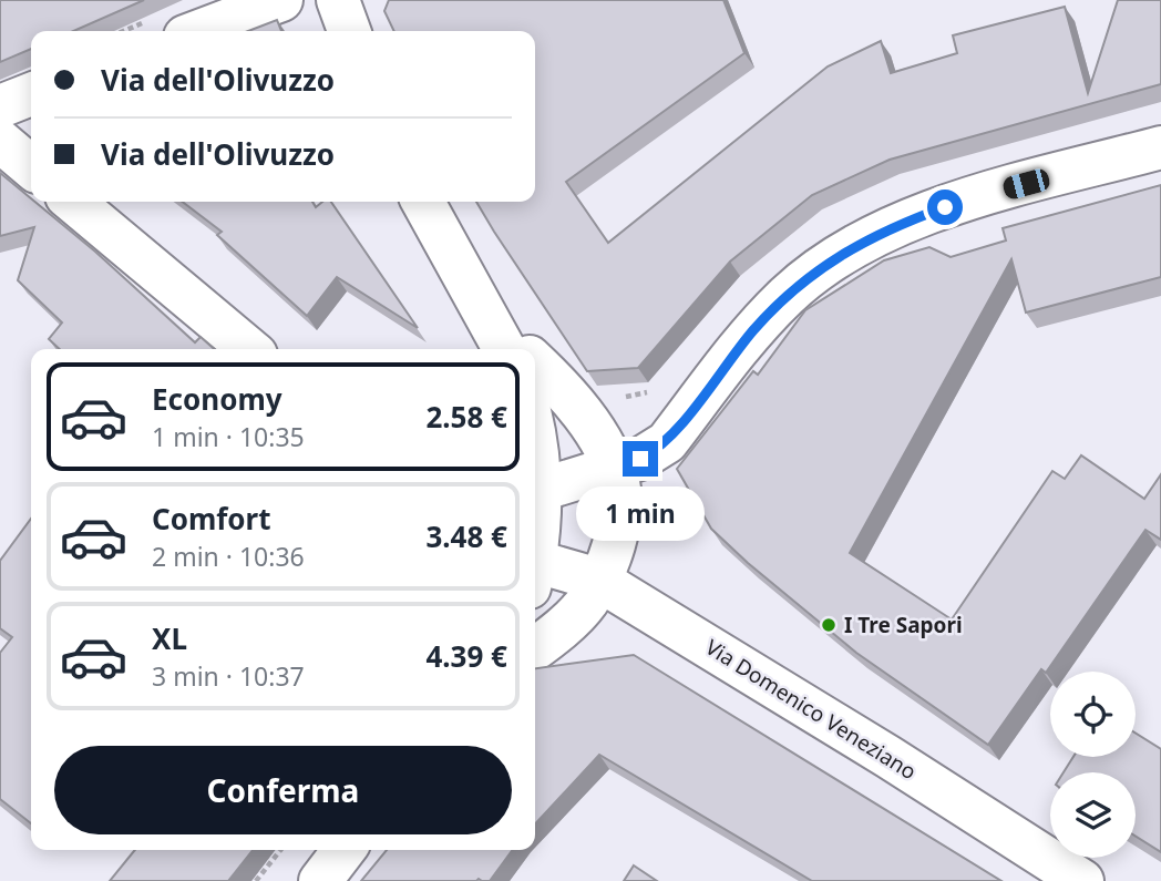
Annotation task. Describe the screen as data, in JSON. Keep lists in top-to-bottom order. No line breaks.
{"streets":{"street":["Via Domenico Veneziano"]},"places":["I Tre Sapori"],"page":{"banner":["Via dell'Olivuzzo","Via dell'Olivuzzo"],"list":[{"name":"Economy","note":"1 min · 10:35","value":"2.58 €"},{"name":"Comfort","note":"2 min · 10:36","value":"3.48 €"},{"name":"XL","note":"3 min · 10:37","value":"4.39 €"}],"bubble":"1 min","buttons":"Conferma"}}
